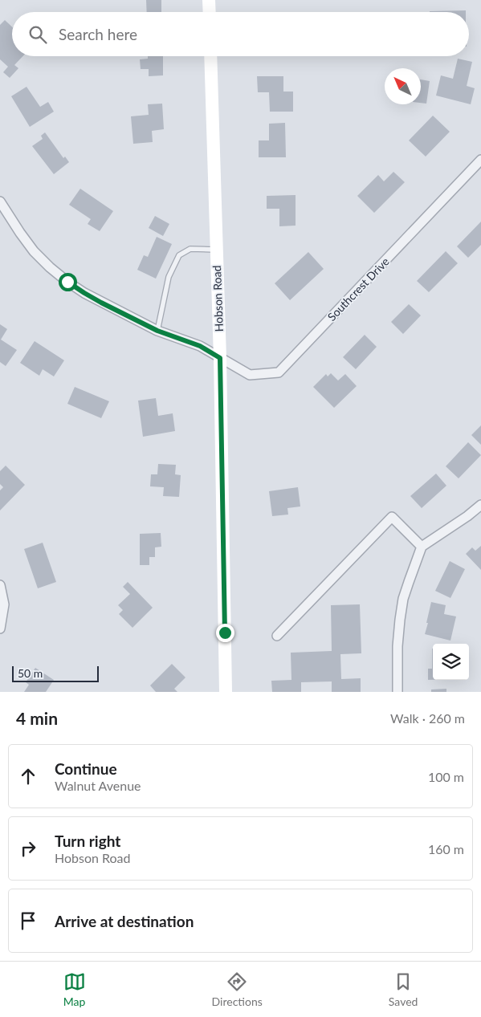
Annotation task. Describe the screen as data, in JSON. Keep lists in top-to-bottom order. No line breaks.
{"streets":{"main road":["Hobson Road"],"street":["Southcrest Drive"]},"crossings":[["Southcrest Drive","Hobson Road"]],"scale_bar":"50 m","north":"top left","page":{"search":"Search here","scale":"50 m","heading":["4 min","Walk · 260 m"],"list":[["Continue","Walnut Avenue","100 m"],["Turn right","Hobson Road","160 m"],"Arrive at destination"],"nav":["Map","Directions","Saved"]}}
